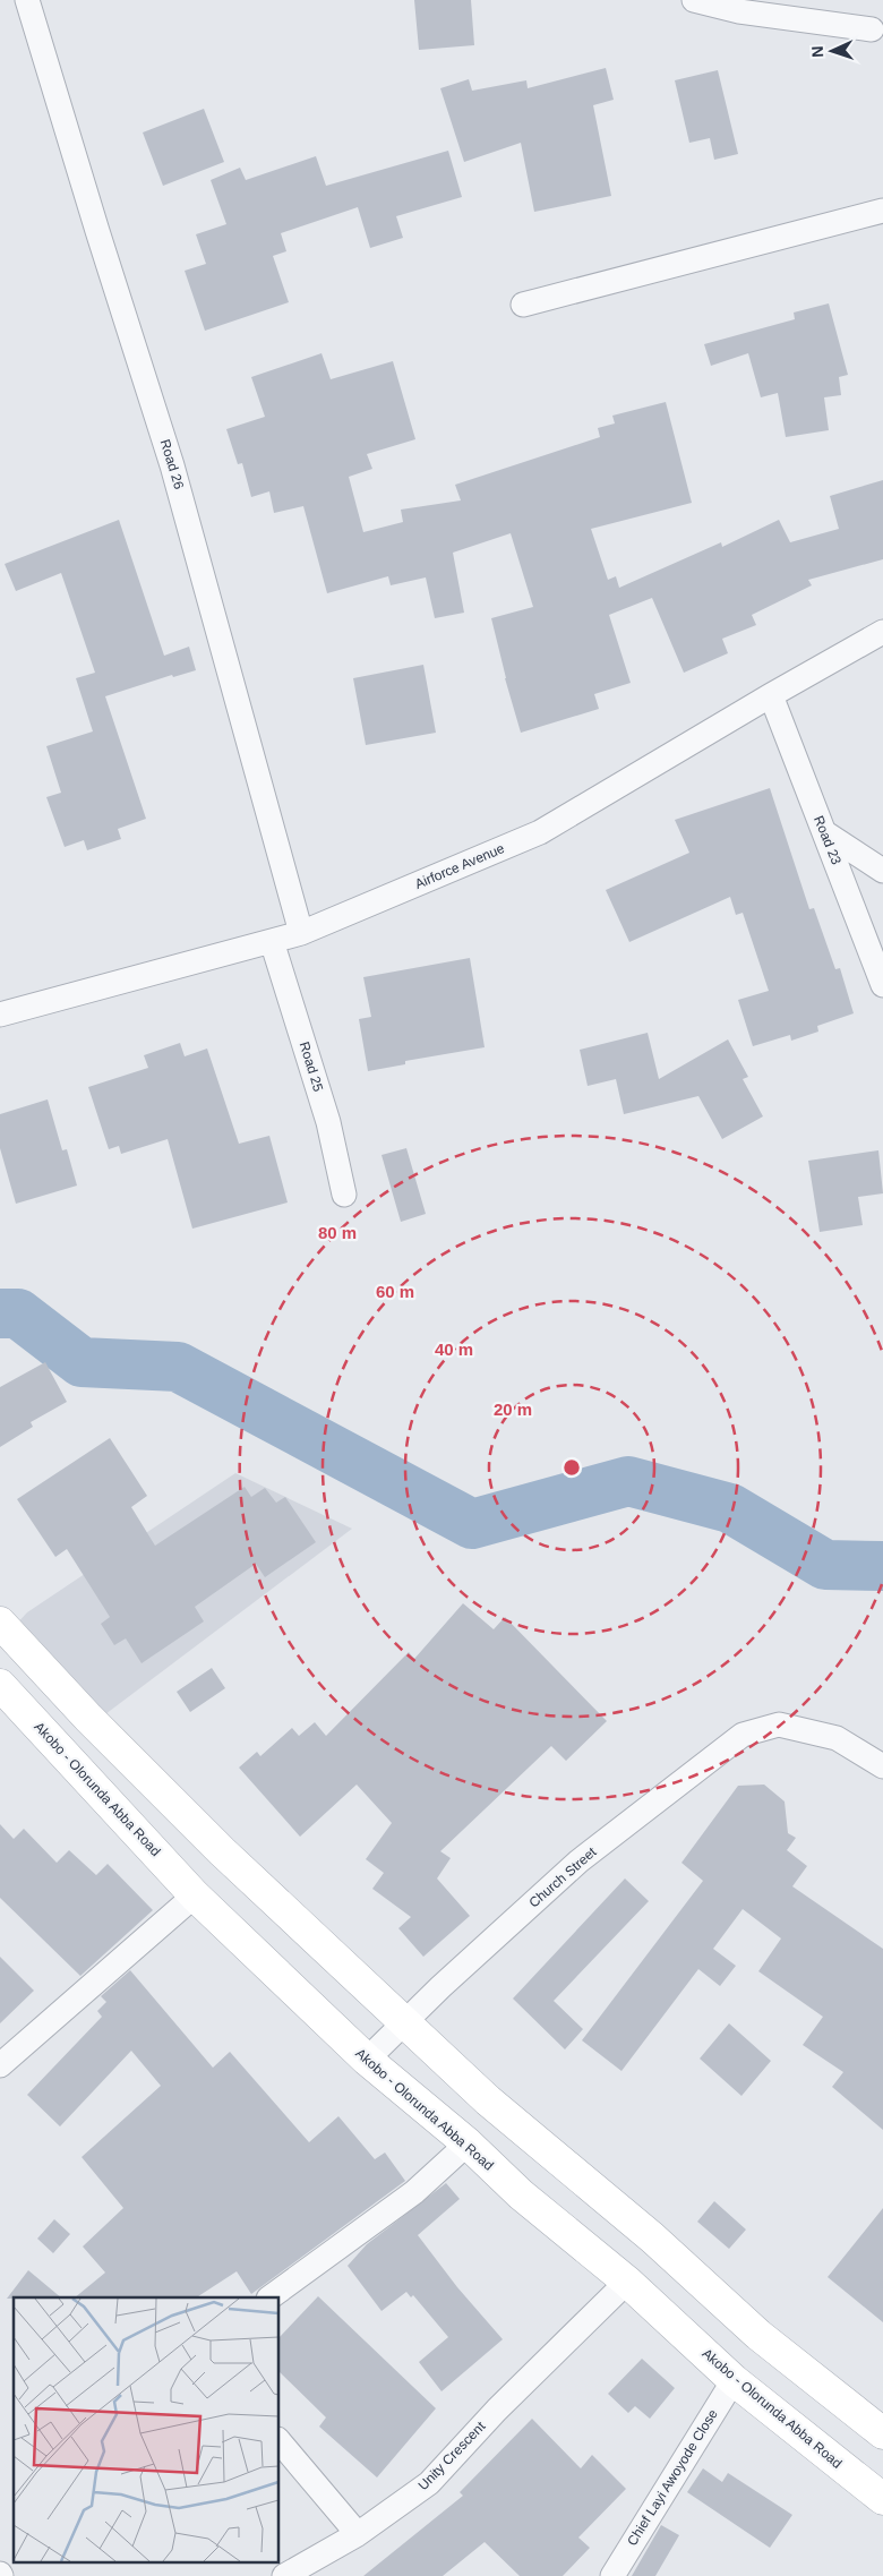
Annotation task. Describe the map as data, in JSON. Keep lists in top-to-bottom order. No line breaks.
{"streets":{"main road":["Akobo - Olorunda Abba Road"],"street":["Road 26","Road 23","Airforce Avenue","Road 25","Church Street","Unity Crescent","Chief Layi Awoyode Close"]},"crossings":[["Road 26","Airforce Avenue"],["Road 23","Airforce Avenue"],["Airforce Avenue","Road 25"],["Akobo - Olorunda Abba Road","Church Street"],["Akobo - Olorunda Abba Road","Unity Crescent"],["Akobo - Olorunda Abba Road","Chief Layi Awoyode Close"]],"north":"left","rings":["80 m","60 m","40 m","20 m"]}
